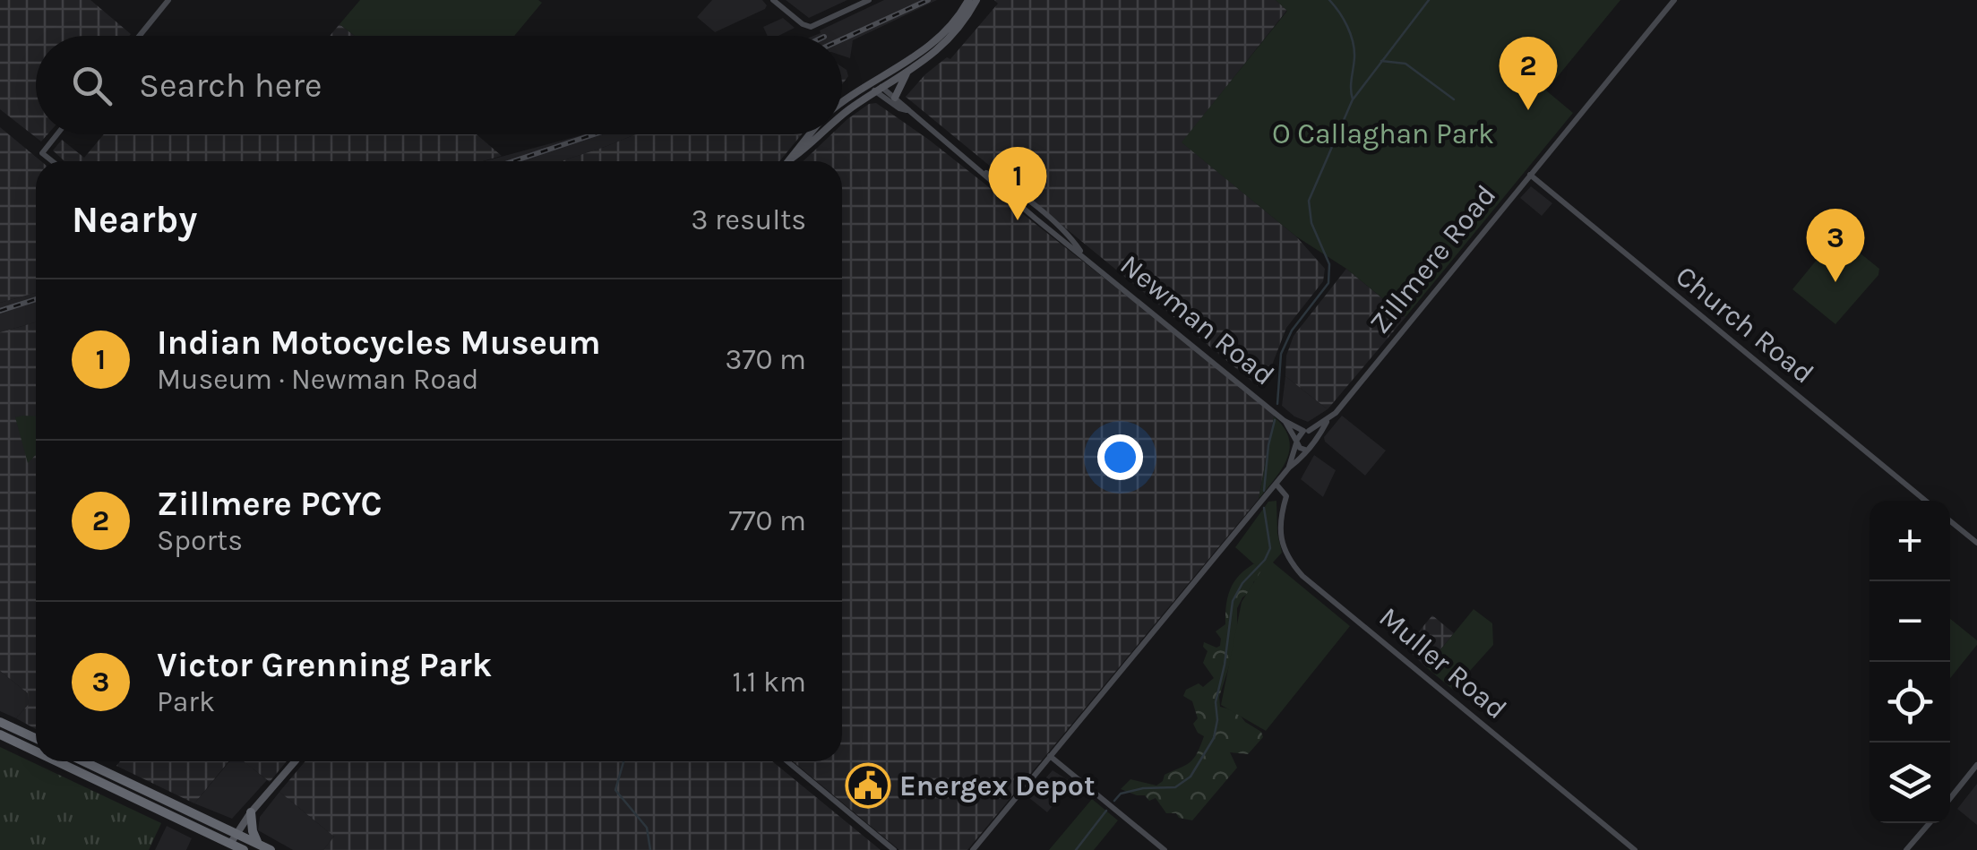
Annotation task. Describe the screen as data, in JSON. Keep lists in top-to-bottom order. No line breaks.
{"streets":{"main road":["Zillmere Road","Newman Road","Church Road","Muller Road"]},"crossings":[["Zillmere Road","Newman Road"],["Zillmere Road","Church Road"]],"parks":["O Callaghan Park"],"places":{"public building":["Energex Depot"]},"page":{"search":"Search here","pins":["2","1","3"],"heading":["Nearby","3 results"],"list":[{"mark":"1","name":"Indian Motocycles Museum","note":"Museum · Newman Road","value":"370 m"},{"mark":"2","name":"Zillmere PCYC","note":"Sports","value":"770 m"},{"mark":"3","name":"Victor Grenning Park","note":"Park","value":"1.1 km"}],"map_buttons":["+","−"]}}
